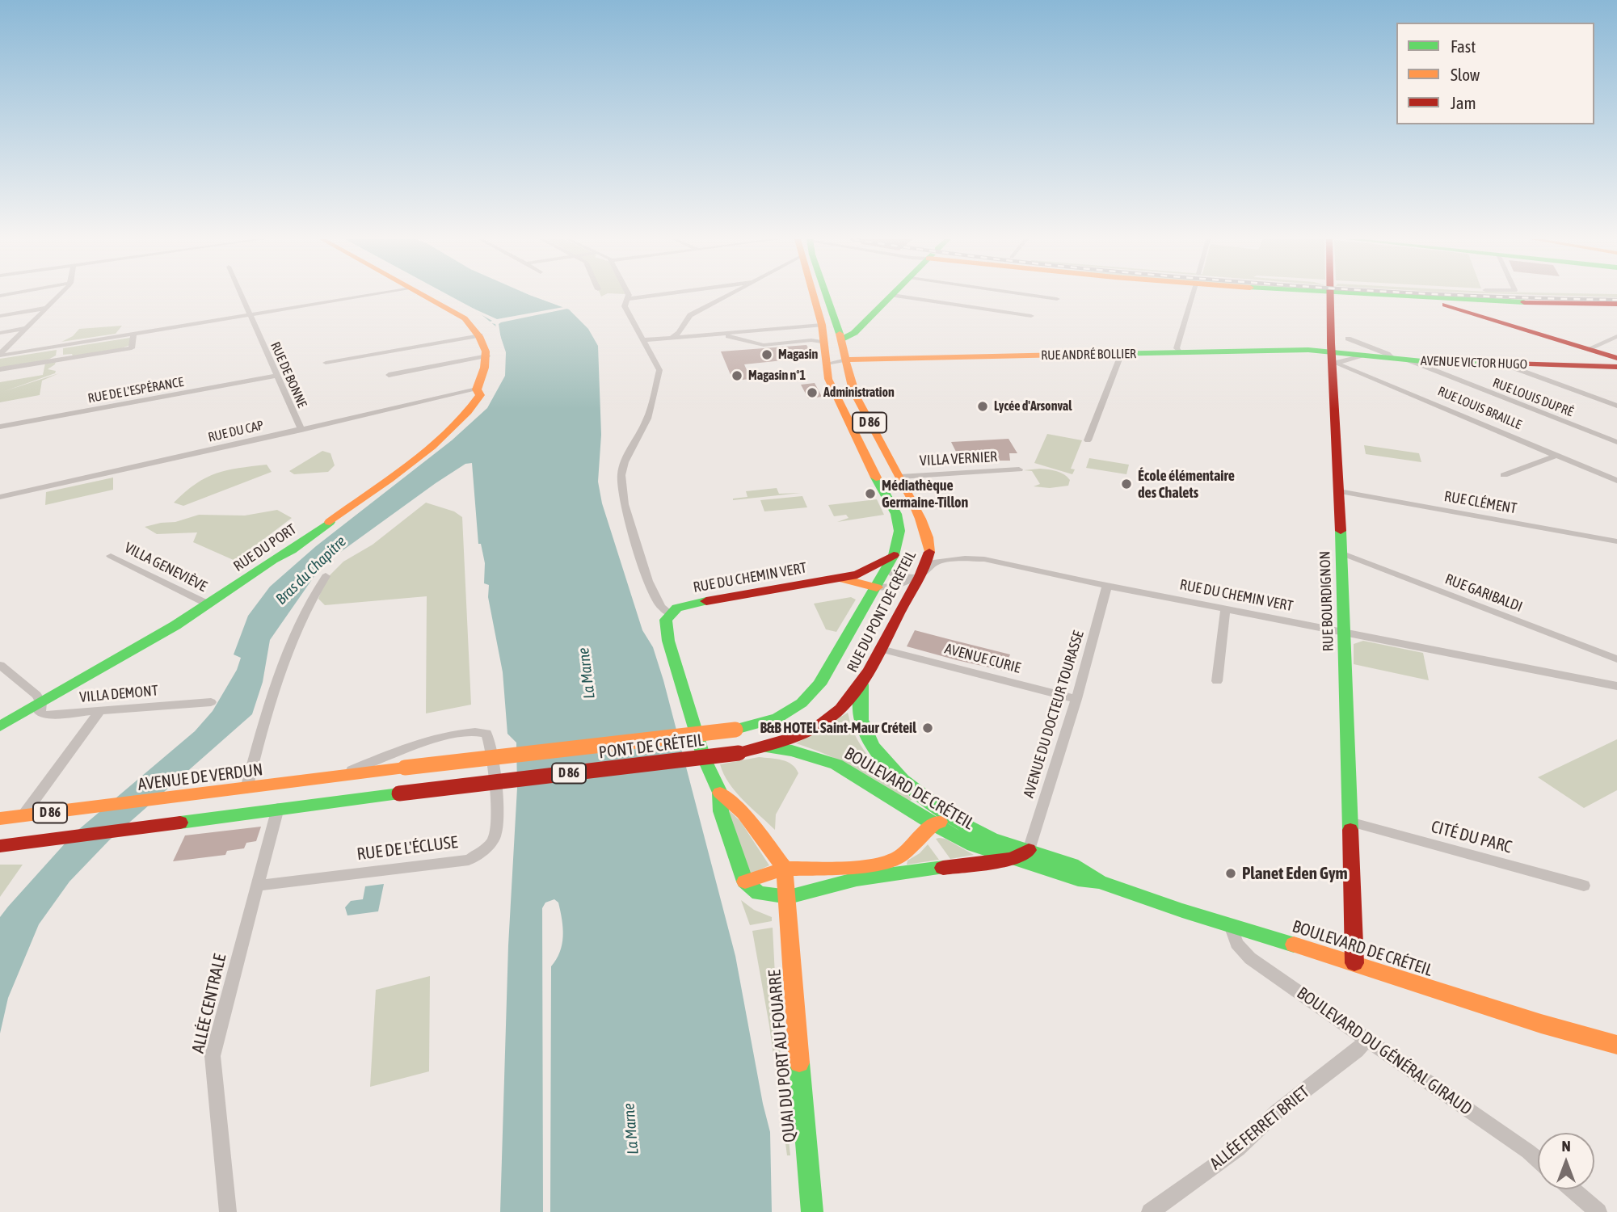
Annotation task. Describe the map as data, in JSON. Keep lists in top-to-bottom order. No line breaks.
{"streets":{"street":["RUE ANDRÉ BOLLIER","AVENUE VICTOR HUGO","RUE DE BONNE","RUE DE L'ESPÉRANCE","RUE LOUIS DUPRÉ","RUE LOUIS BRAILLE","D 86","RUE DU CAP","VILLA VERNIER","RUE CLÉMENT","RUE DU PORT","VILLA GENEVIÈVE","RUE DU CHEMIN VERT","RUE GARIBALDI","RUE BOURDIGNON","RUE DU PONT DE CRÉTEIL","AVENUE CURIE","VILLA DEMONT","AVENUE DU DOCTEUR TOURASSE","PONT DE CRÉTEIL","AVENUE DE VERDUN","BOULEVARD DE CRÉTEIL","CITÉ DU PARC","RUE DE L'ÉCLUSE","ALLÉE CENTRALE","BOULEVARD DU GÉNÉRAL GIRAUD","QUAI DU PORT AU FOUARRE","ALLÉE FERRET BRIET"]},"crossings":[["RUE ANDRÉ BOLLIER","AVENUE VICTOR HUGO"],["RUE ANDRÉ BOLLIER","RUE LOUIS BRAILLE"],["RUE ANDRÉ BOLLIER","RUE BOURDIGNON"],["RUE ANDRÉ BOLLIER","RUE DU PONT DE CRÉTEIL"],["AVENUE VICTOR HUGO","RUE LOUIS DUPRÉ"],["AVENUE VICTOR HUGO","RUE LOUIS BRAILLE"],["AVENUE VICTOR HUGO","RUE BOURDIGNON"],["RUE DE BONNE","RUE DE L'ESPÉRANCE"],["RUE DE BONNE","RUE DU CAP"],["RUE LOUIS BRAILLE","RUE BOURDIGNON"],["D 86","PONT DE CRÉTEIL"],["D 86","ALLÉE CENTRALE"],["RUE DU CAP","RUE DU PORT"],["VILLA VERNIER","RUE DU PONT DE CRÉTEIL"],["RUE CLÉMENT","RUE BOURDIGNON"],["RUE DU PORT","VILLA GENEVIÈVE"],["RUE DU PORT","VILLA DEMONT"],["RUE DU CHEMIN VERT","RUE BOURDIGNON"],["RUE DU CHEMIN VERT","RUE DU PONT DE CRÉTEIL"],["RUE DU CHEMIN VERT","AVENUE DU DOCTEUR TOURASSE"],["RUE GARIBALDI","RUE BOURDIGNON"],["RUE BOURDIGNON","BOULEVARD DE CRÉTEIL"],["RUE BOURDIGNON","CITÉ DU PARC"],["RUE DU PONT DE CRÉTEIL","AVENUE CURIE"],["RUE DU PONT DE CRÉTEIL","PONT DE CRÉTEIL"],["RUE DU PONT DE CRÉTEIL","BOULEVARD DE CRÉTEIL"],["AVENUE CURIE","AVENUE DU DOCTEUR TOURASSE"],["AVENUE DU DOCTEUR TOURASSE","BOULEVARD DE CRÉTEIL"],["PONT DE CRÉTEIL","AVENUE DE VERDUN"],["PONT DE CRÉTEIL","ALLÉE CENTRALE"],["AVENUE DE VERDUN","RUE DE L'ÉCLUSE"],["BOULEVARD DE CRÉTEIL","BOULEVARD DU GÉNÉRAL GIRAUD"],["RUE DE L'ÉCLUSE","ALLÉE CENTRALE"],["BOULEVARD DU GÉNÉRAL GIRAUD","ALLÉE FERRET BRIET"]],"water":["Bras du Chapitre","La Marne"],"places":["Magasin","Magasin n°1","Administration","Lycée d'Arsonval","École élémentaire des Chalets","Médiathèque Germaine-Tillon","B&B HOTEL Saint-Maur Créteil","Planet Eden Gym"],"legend":["Fast","Slow","Jam"],"north":"top"}
